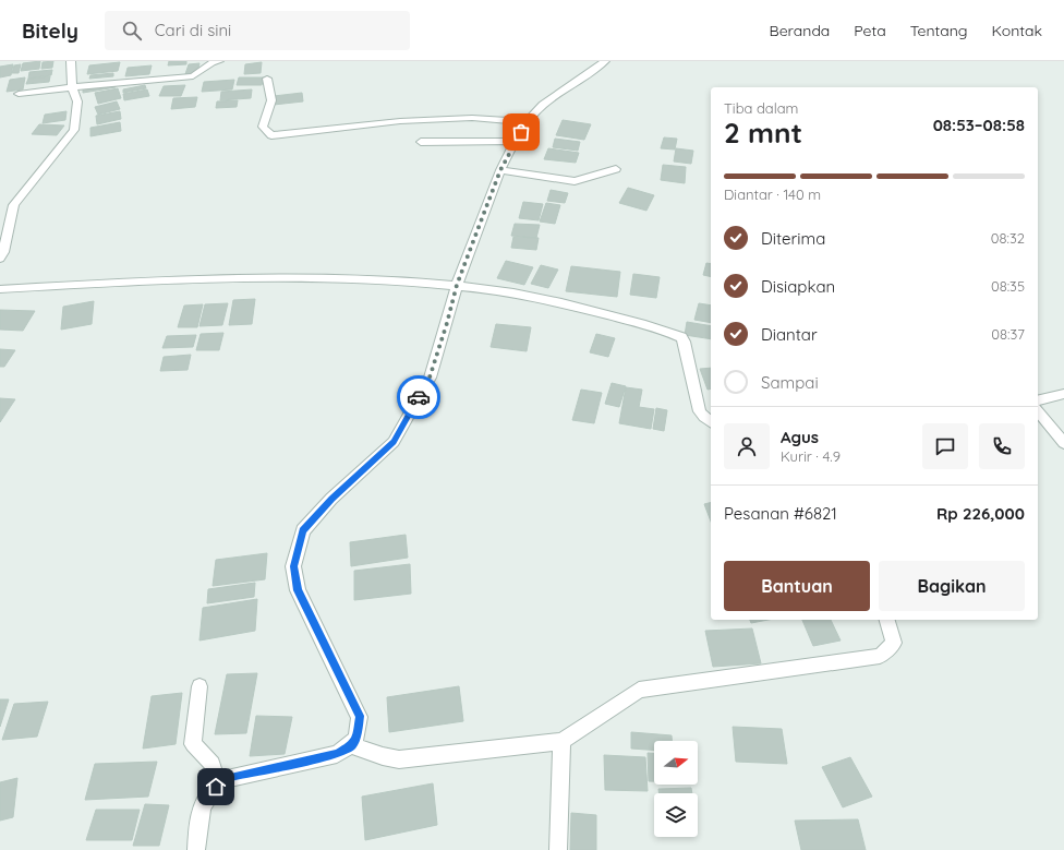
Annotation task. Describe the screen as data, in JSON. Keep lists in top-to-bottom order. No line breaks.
{"north":"right","page":{"header":"Bitely","search":"Cari di sini","nav":["Beranda","Peta","Tentang","Kontak"],"heading":["2 mnt","Tiba dalam","08:53–08:58"],"panel":["Agus","Kurir · 4.9","Pesanan #6821","Rp 226,000"],"bar":"Diantar · 140 m","list":[["Diterima","08:32"],["Disiapkan","08:35"],["Diantar","08:37"],"Sampai"],"buttons":["Bantuan","Bagikan"]}}
